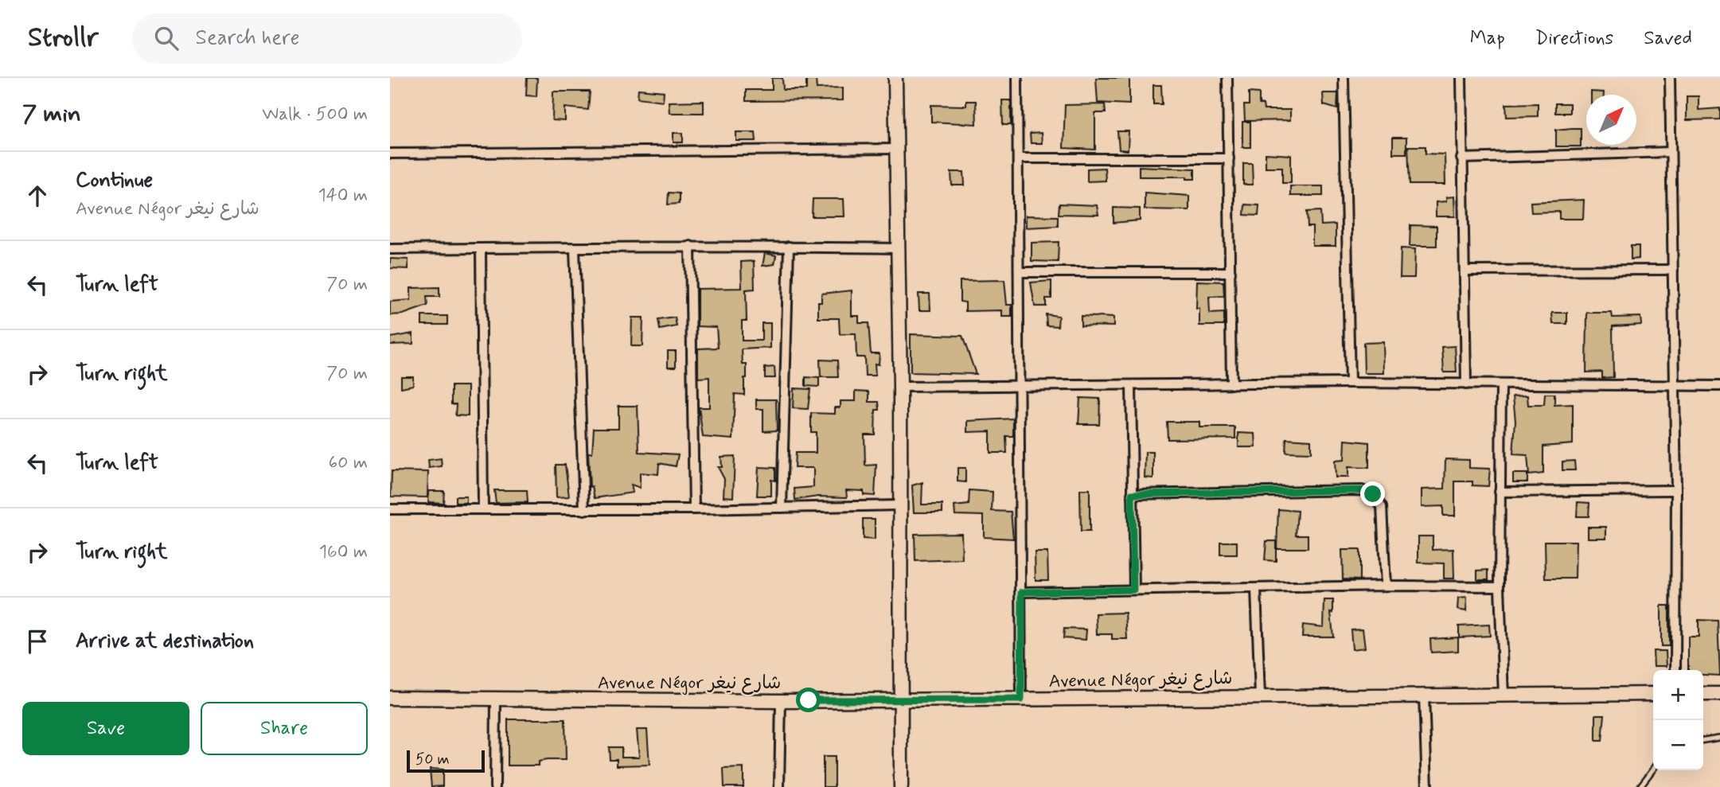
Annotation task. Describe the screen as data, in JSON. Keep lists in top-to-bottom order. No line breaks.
{"streets":{"main road":["Avenue Négor شارع نيغر"]},"scale_bar":"50 m","north":"top right","page":{"header":"Strollr","search":"Search here","nav":["Map","Directions","Saved"],"heading":["7 min","Walk · 500 m"],"list":[["Continue","Avenue Négor شارع نيغر","140 m"],["Turn left","70 m"],["Turn right","70 m"],["Turn left","60 m"],["Turn right","160 m"],"Arrive at destination"],"map_buttons":["+","−"],"buttons":["Save","Share"],"scale":"50 m"}}
